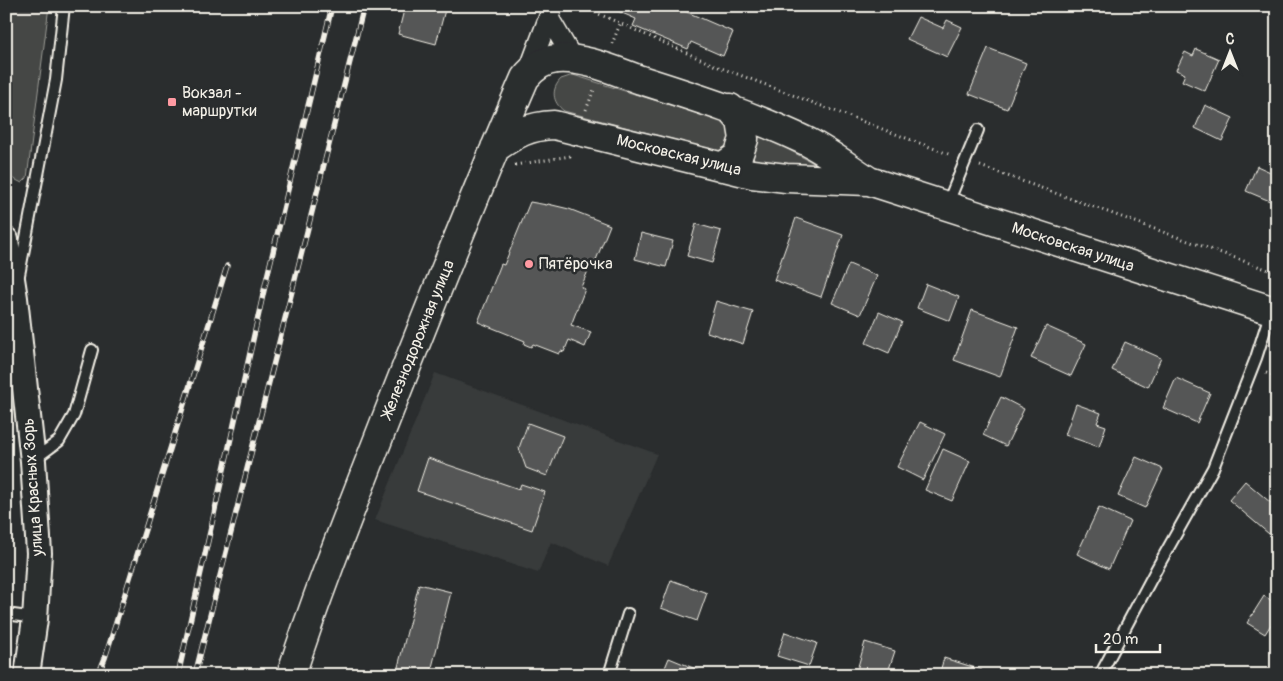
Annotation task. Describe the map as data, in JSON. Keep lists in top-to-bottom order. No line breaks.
{"streets":{"main road":["Московская улица","Железнодорожная улица"],"street":["улица Красных Зорь"]},"crossings":[["Московская улица","Железнодорожная улица"]],"places":{"transit":["Вокзал - маршрутки"],"other":["Пятёрочка"]},"scale_bar":"20 m","north":"top"}
